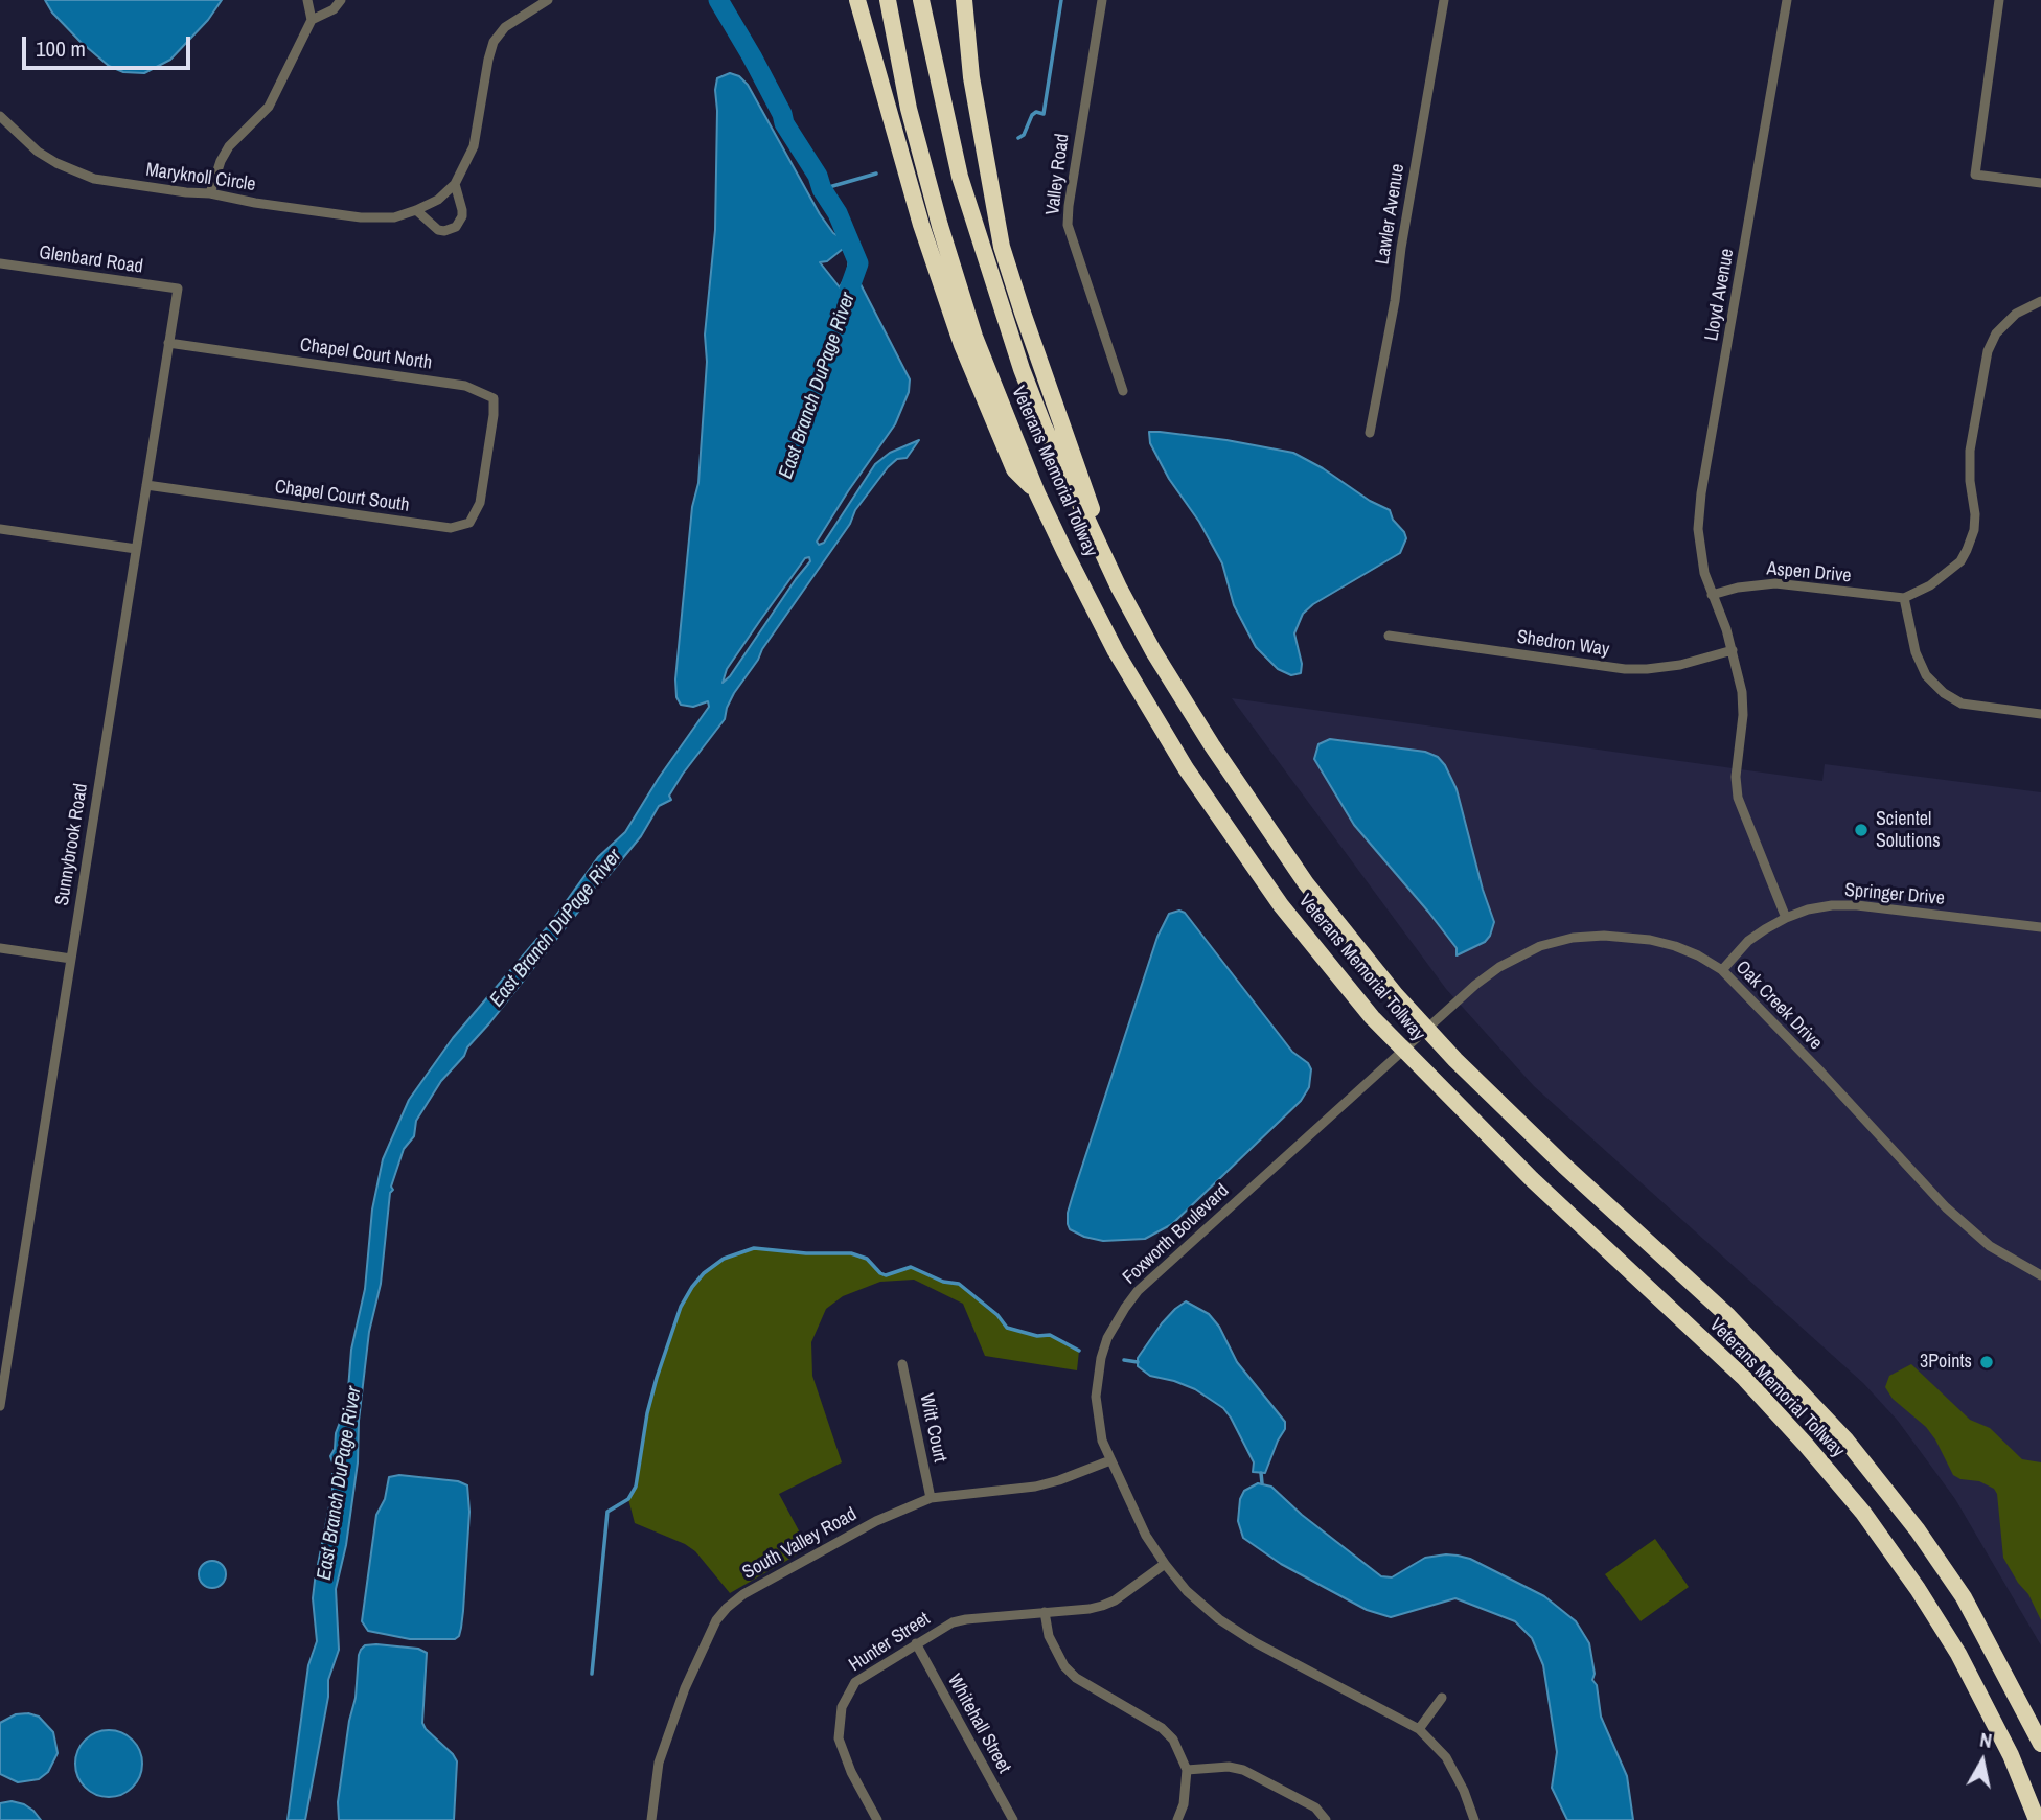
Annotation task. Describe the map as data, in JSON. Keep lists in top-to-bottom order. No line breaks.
{"streets":{"highway":["Veterans Memorial Tollway"],"street":["Valley Road","Maryknoll Circle","Lawler Avenue","Glenbard Road","Lloyd Avenue","Chapel Court North","Chapel Court South","Aspen Drive","Shedron Way","Sunnybrook Road","Springer Drive","Oak Creek Drive","Foxworth Boulevard","Witt Court","South Valley Road","Hunter Street","Whitehall Street"]},"crossings":[["Glenbard Road","Sunnybrook Road"],["Lloyd Avenue","Aspen Drive"],["Lloyd Avenue","Shedron Way"],["Lloyd Avenue","Springer Drive"],["Chapel Court North","Chapel Court South"],["Chapel Court North","Sunnybrook Road"],["Chapel Court South","Sunnybrook Road"],["Springer Drive","Oak Creek Drive"],["Oak Creek Drive","Foxworth Boulevard"],["Foxworth Boulevard","South Valley Road"],["Foxworth Boulevard","Hunter Street"],["Witt Court","South Valley Road"],["Hunter Street","Whitehall Street"]],"water":["East Branch DuPage River"],"places":["Scientel Solutions","3Points"],"scale_bar":"100 m","north":"top"}
